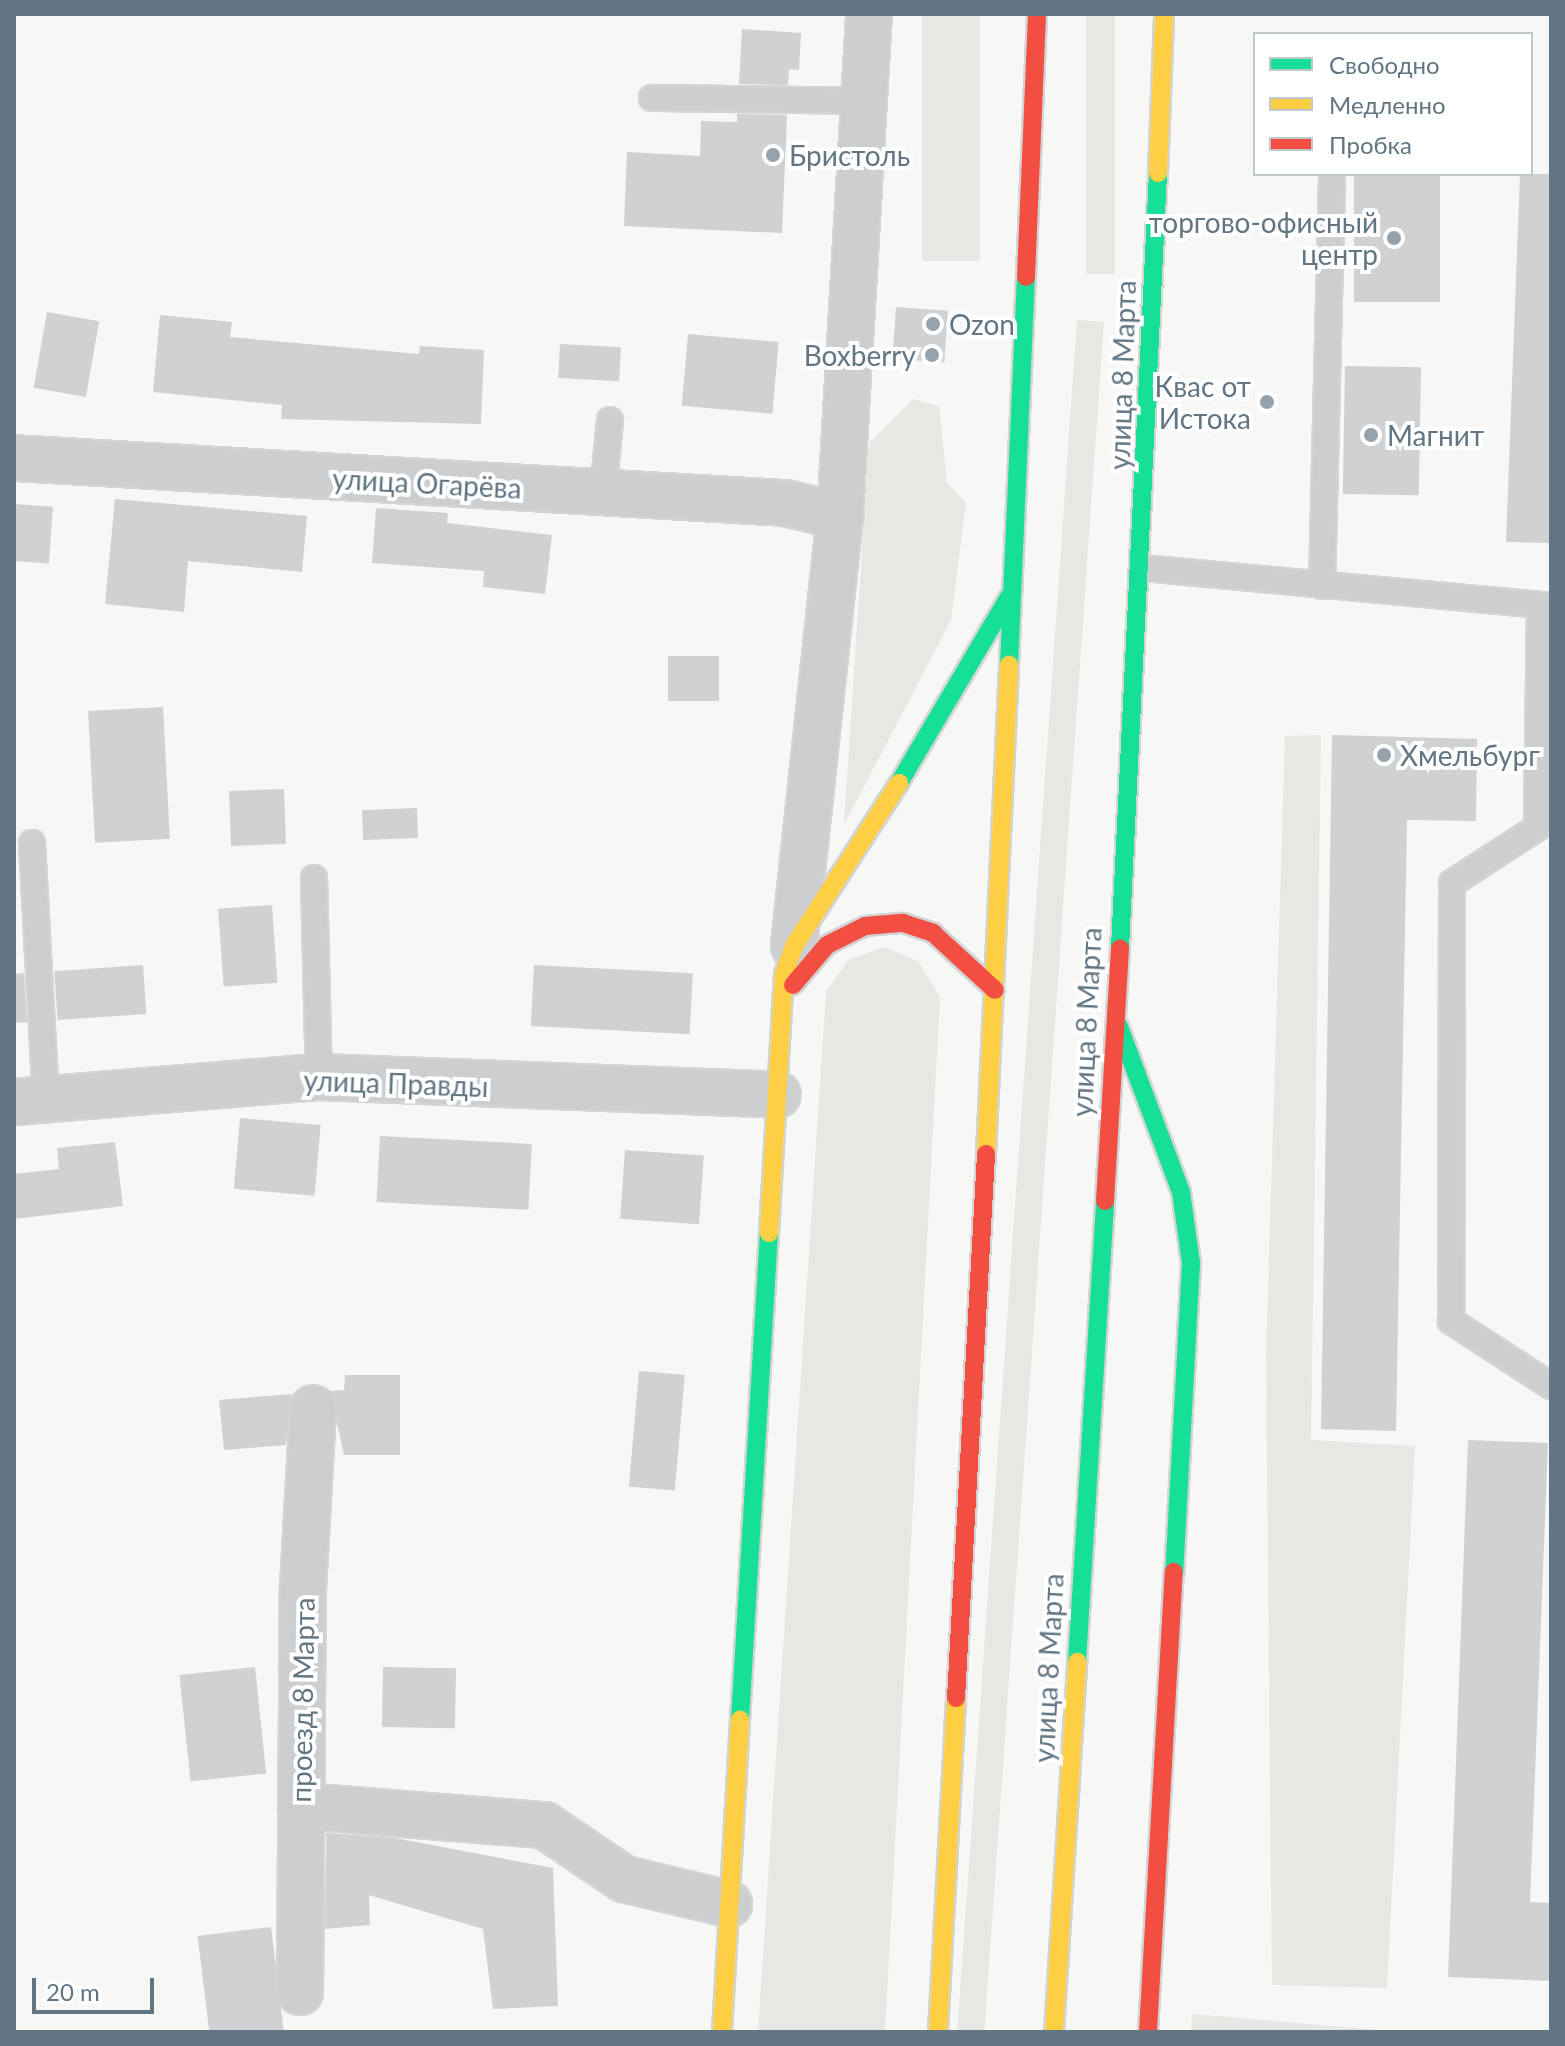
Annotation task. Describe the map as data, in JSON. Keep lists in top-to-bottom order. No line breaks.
{"streets":{"main road":["улица 8 Марта"],"street":["улица Огарёва","улица Правды","проезд 8 Марта"]},"places":["Бристоль","торгово-офисный центр","Ozon","Boxberry","Квас от Истока","Магнит","Хмельбург"],"legend":["Свободно","Медленно","Пробка"],"scale_bar":"20 m"}
